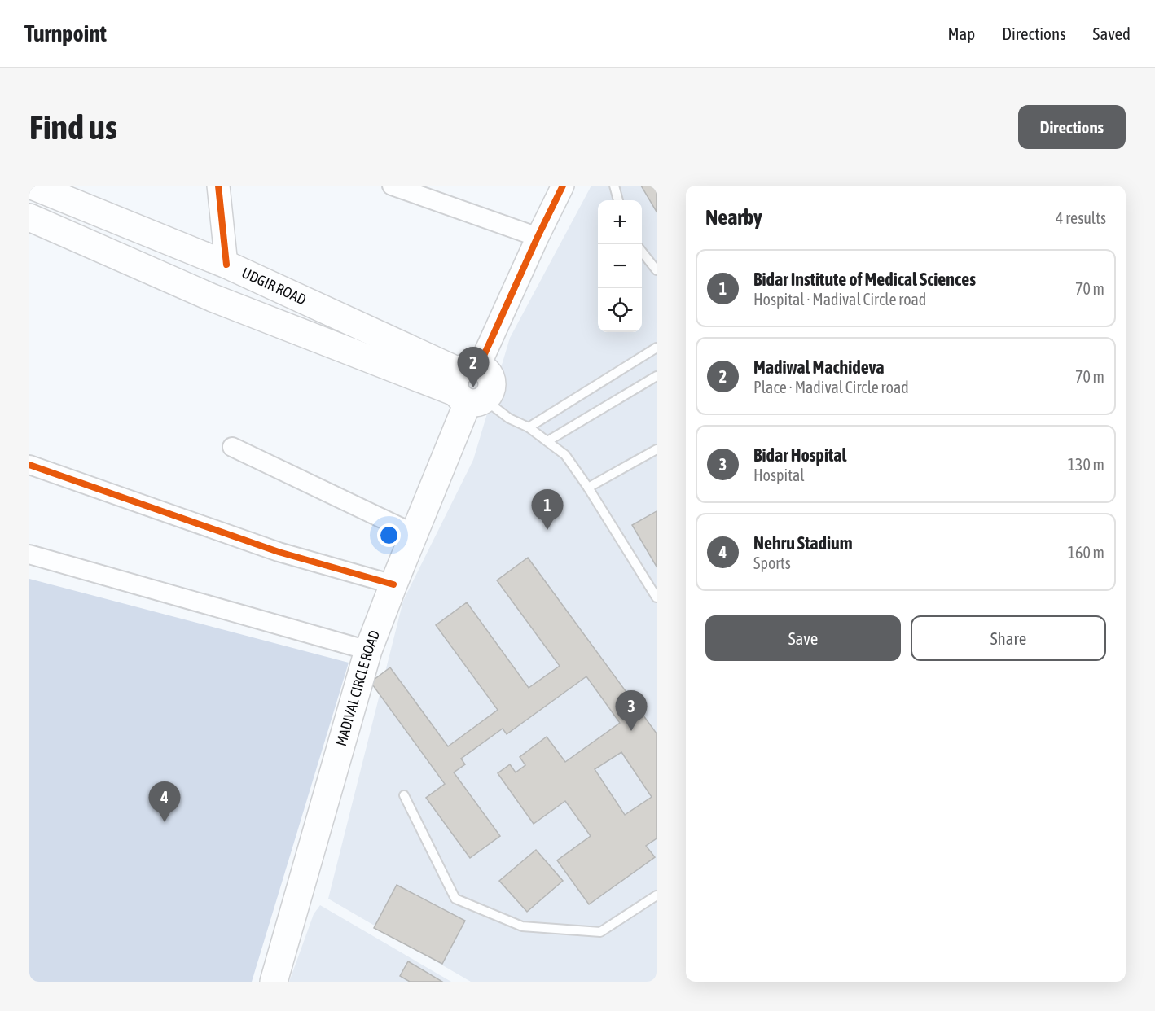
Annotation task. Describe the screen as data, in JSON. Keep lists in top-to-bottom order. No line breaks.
{"streets":{"highway":["UDGIR ROAD","MADIVAL CIRCLE ROAD"]},"crossings":[["UDGIR ROAD","MADIVAL CIRCLE ROAD"]],"page":{"header":"Turnpoint","nav":["Map","Directions","Saved"],"buttons":["Directions",["Save","Share"]],"title":"Find us","heading":["Nearby","4 results"],"map_buttons":["+","−"],"list":[{"mark":"1","name":"Bidar Institute of Medical Sciences","note":"Hospital · Madival Circle road","value":"70 m"},{"mark":"2","name":"Madiwal Machideva","note":"Place · Madival Circle road","value":"70 m"},{"mark":"3","name":"Bidar Hospital","note":"Hospital","value":"130 m"},{"mark":"4","name":"Nehru Stadium","note":"Sports","value":"160 m"}],"pins":["2","1","3","4"]}}
